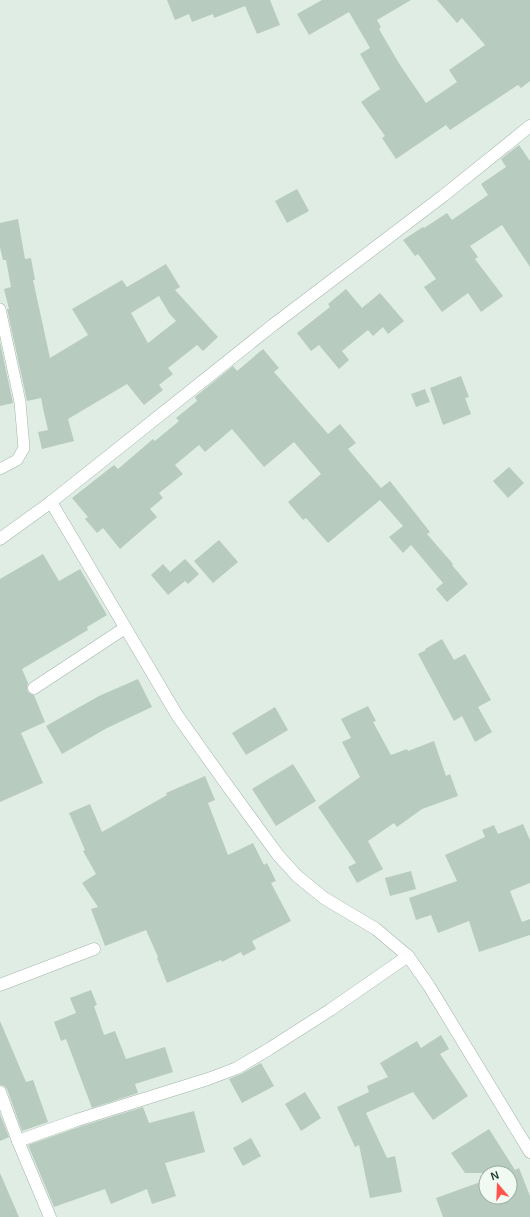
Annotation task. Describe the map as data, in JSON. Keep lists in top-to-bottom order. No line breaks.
{"north":"top"}
